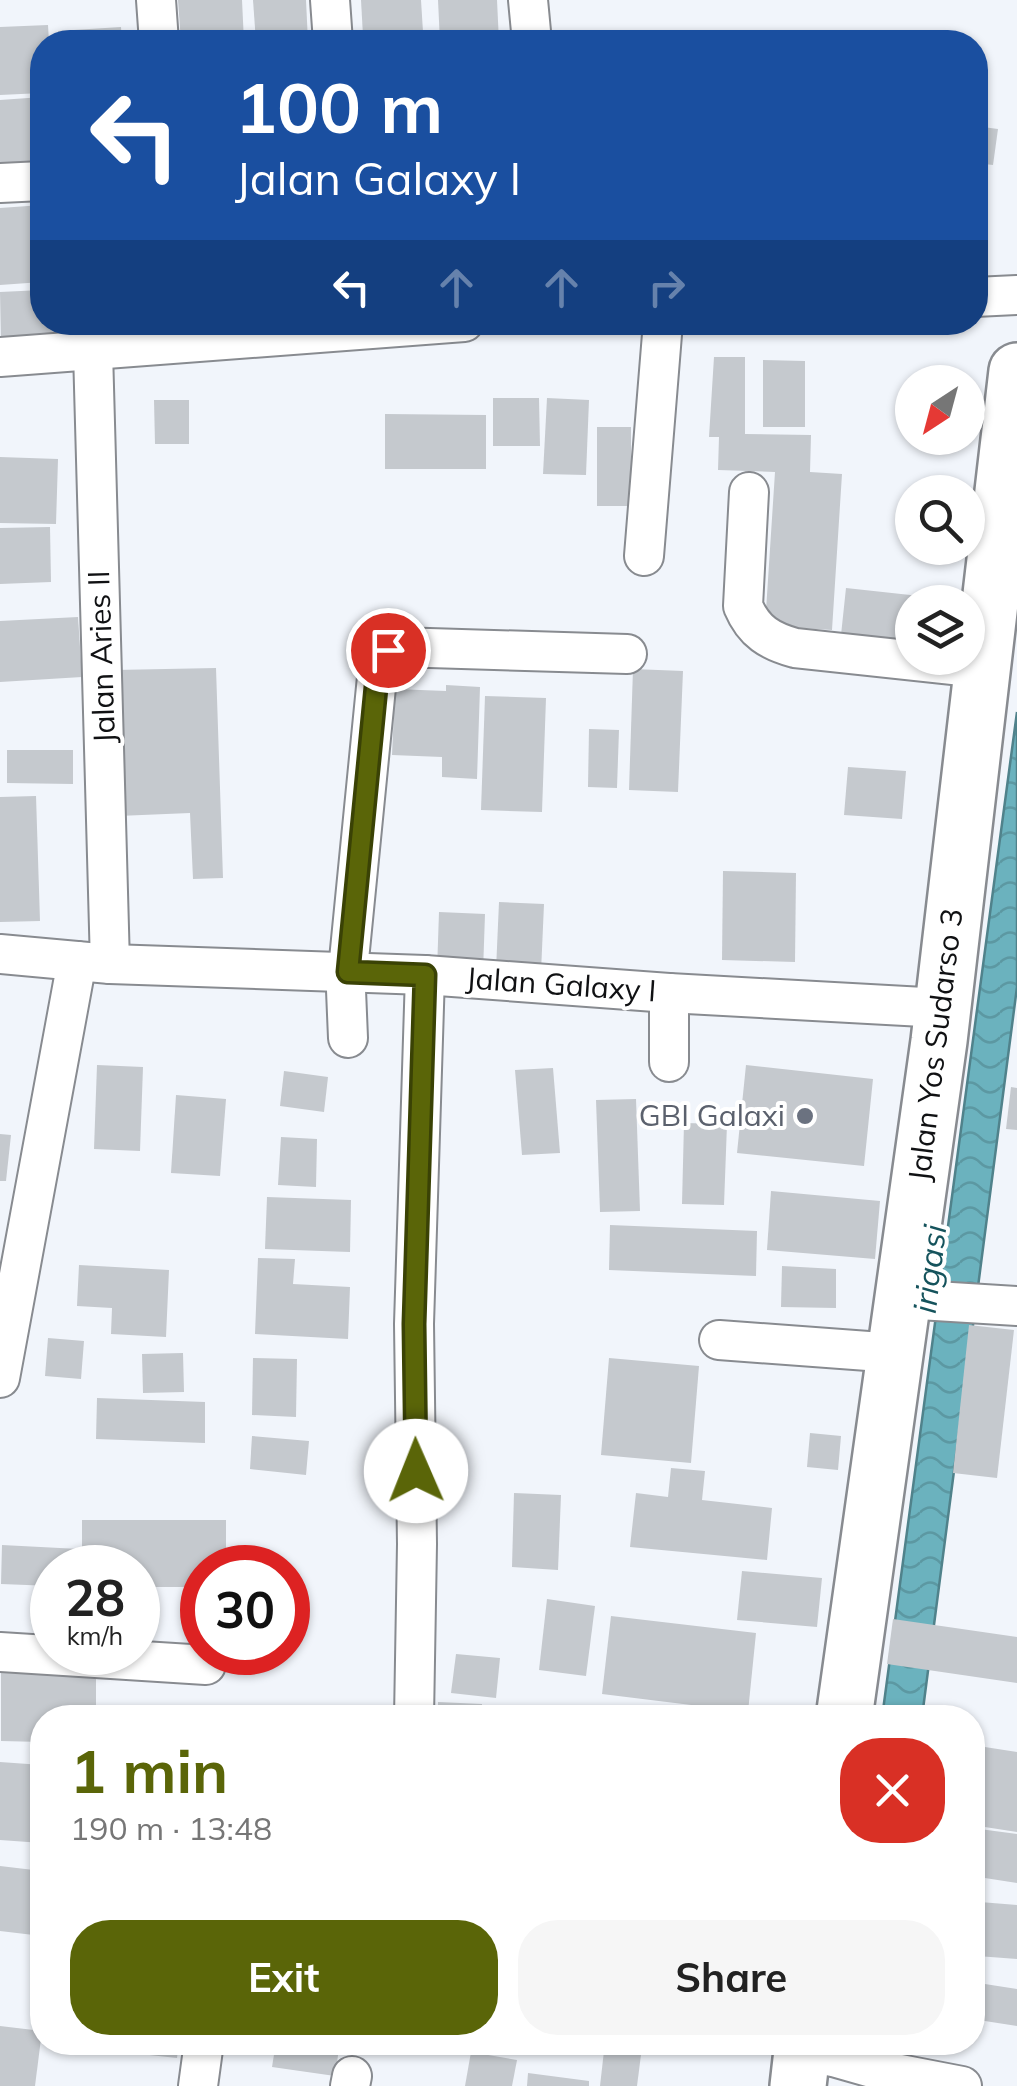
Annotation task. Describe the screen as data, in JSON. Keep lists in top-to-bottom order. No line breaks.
{"streets":{"street":["Jalan Aries II","Jalan Galaxy I","Jalan Yos Sudarso 3"]},"crossings":[["Jalan Aries II","Jalan Galaxy I"],["Jalan Galaxy I","Jalan Yos Sudarso 3"]],"water":["irigasi"],"places":["GBI Galaxi"],"north":"bottom left","page":{"turn":["100 m","Jalan Galaxy I"],"speed":"28 km/h","limit":"30","heading":["1 min","190 m · 13:48"],"buttons":["Exit","Share"]}}
